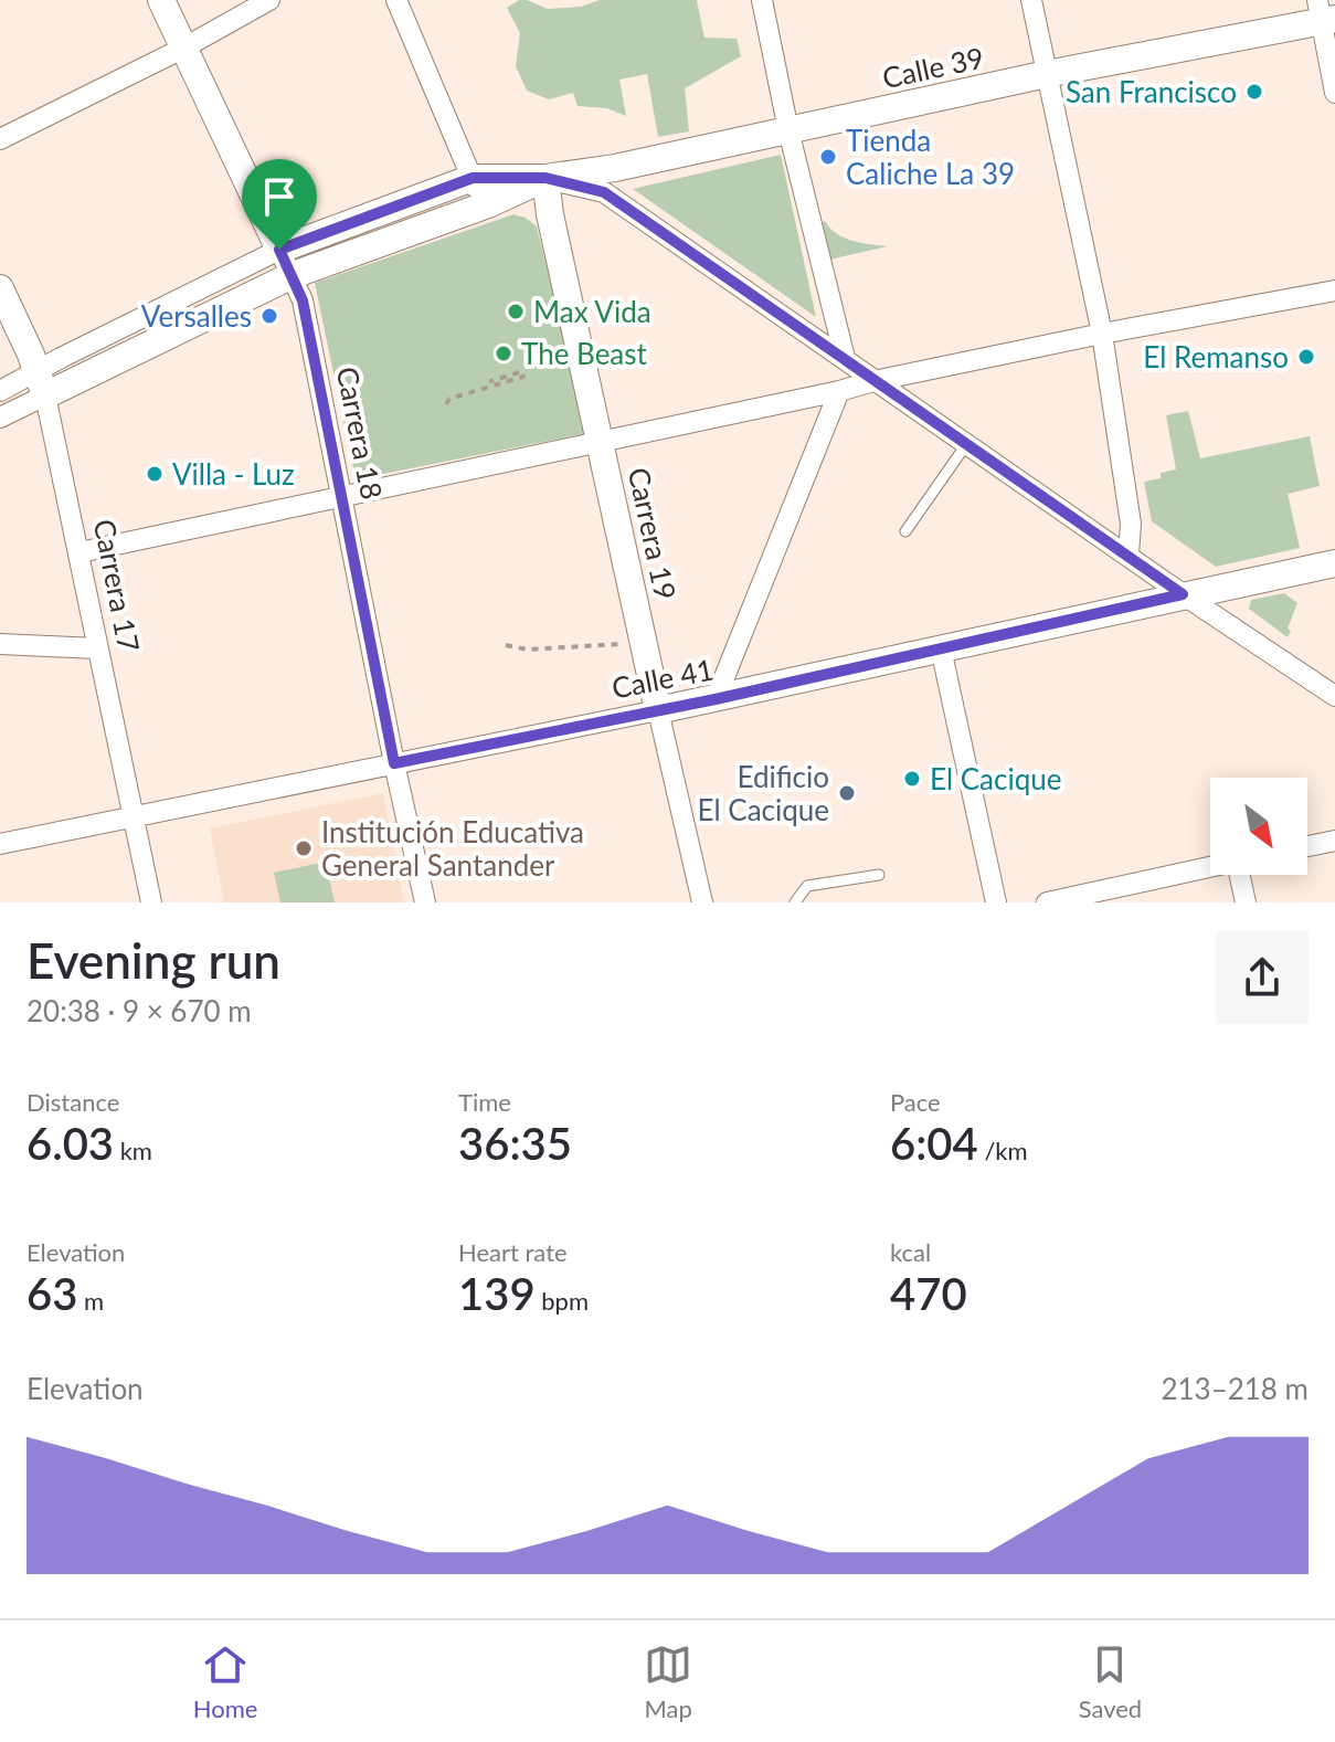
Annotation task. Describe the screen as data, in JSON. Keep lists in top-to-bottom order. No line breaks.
{"streets":{"street":["Calle 39","Carrera 18","Carrera 19","Carrera 17","Calle 41"]},"crossings":[["Calle 39","Carrera 18"],["Calle 39","Carrera 19"],["Calle 39","Carrera 17"],["Carrera 18","Calle 41"],["Carrera 19","Calle 41"],["Carrera 17","Calle 41"]],"places":["San Francisco","Tienda Caliche La 39","Max Vida","Versalles","The Beast","El Remanso","Villa - Luz","El Cacique","Edificio El Cacique","Institución Educativa General Santander"],"north":"bottom right","page":{"heading":["Evening run","20:38 · 9 × 670 m"],"stats":[["Distance","6.03 km"],["Time","36:35"],["Pace","6:04 /km"],["Elevation","63 m"],["Heart rate","139 bpm"],["kcal","470"]],"chart":["Elevation","213–218 m"],"tabs":["Home","Map","Saved"]}}
